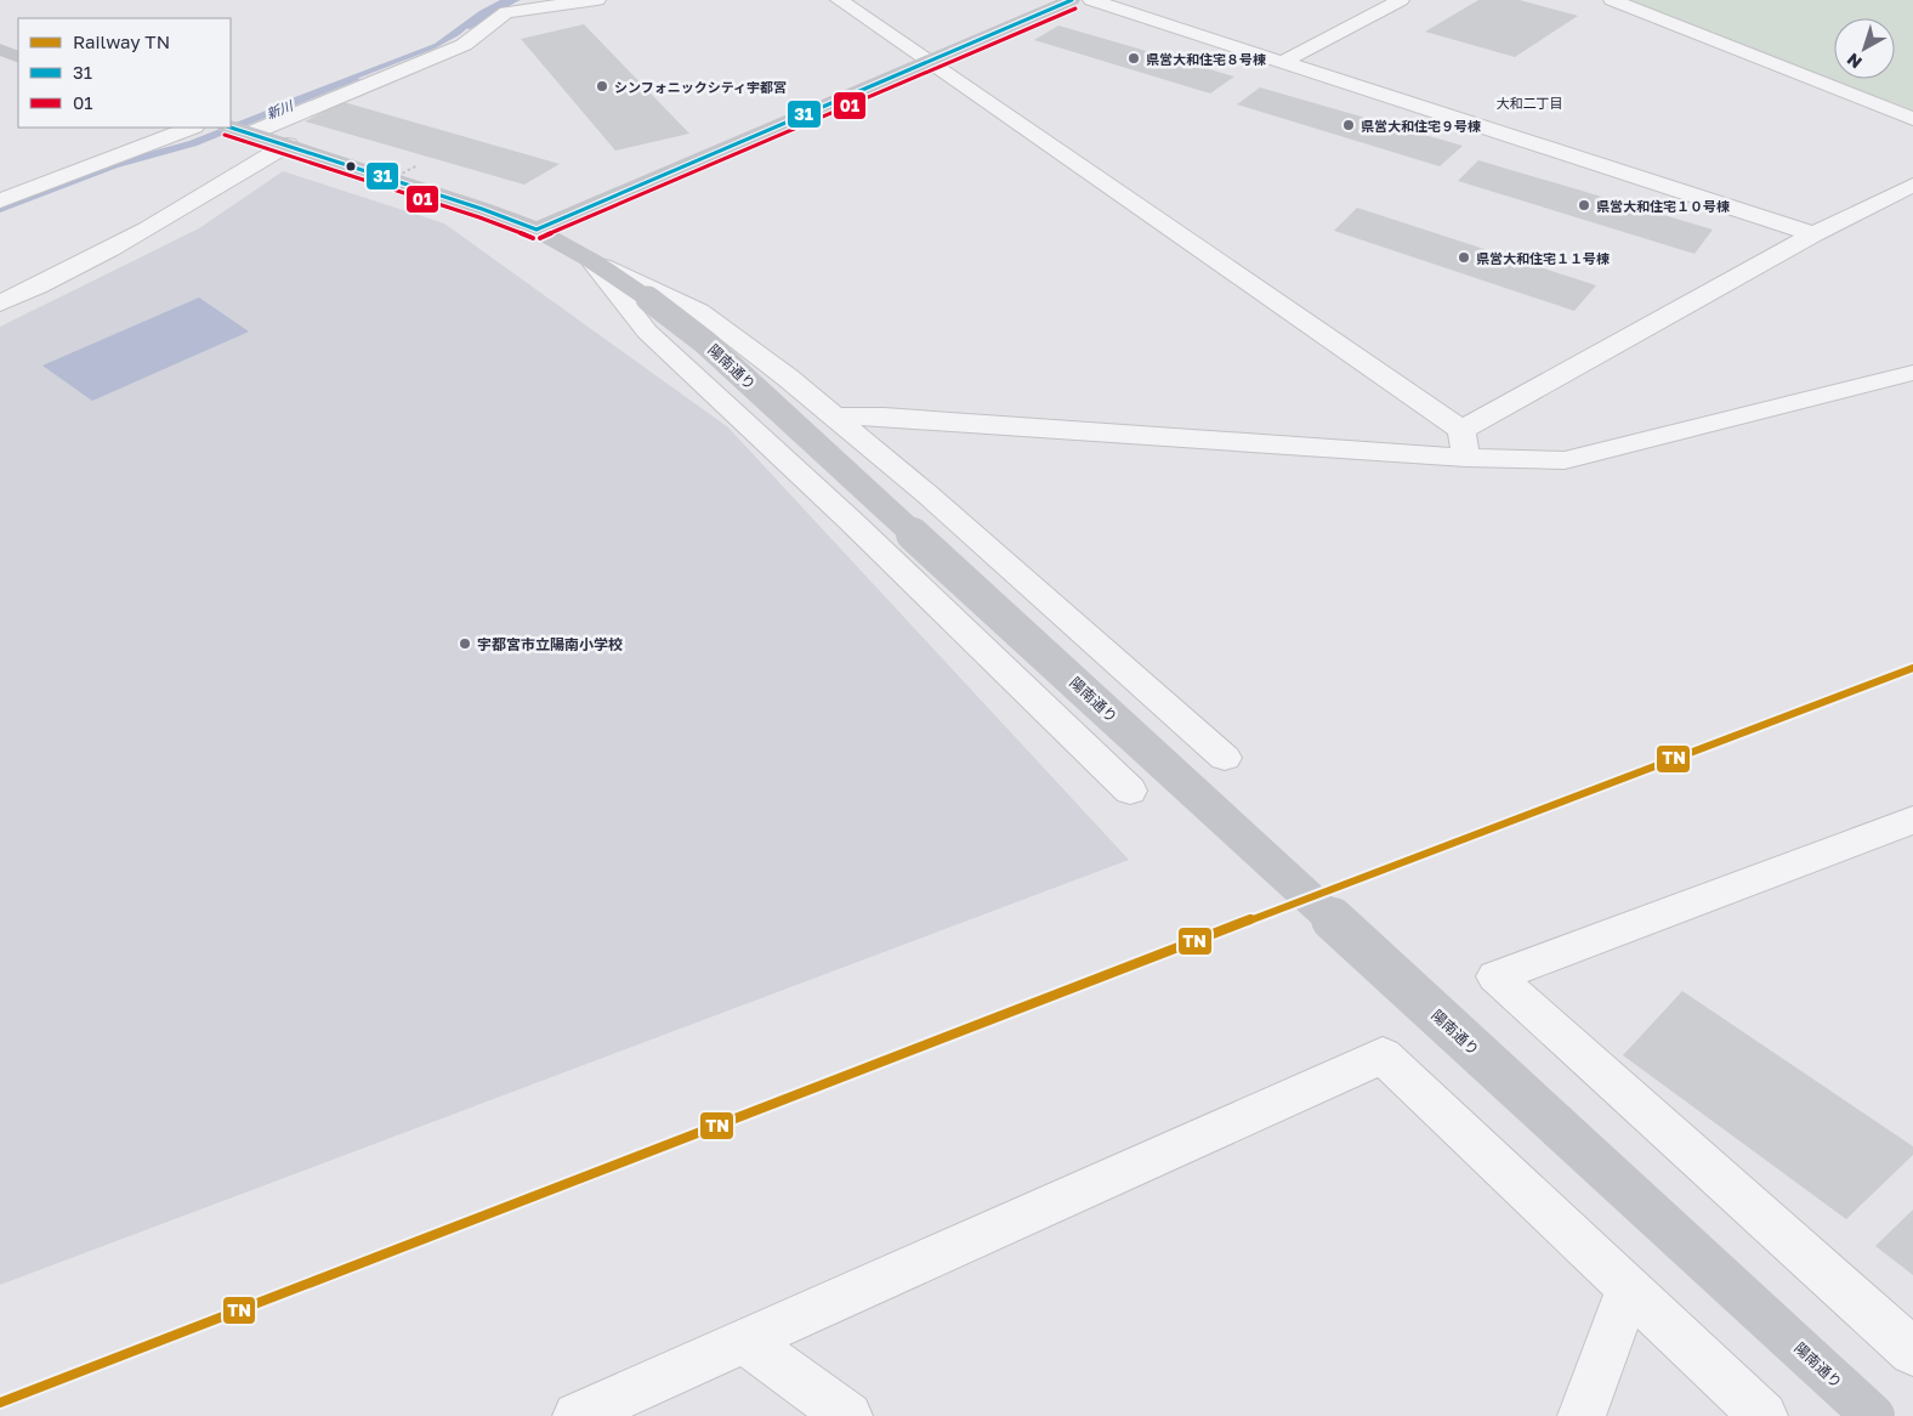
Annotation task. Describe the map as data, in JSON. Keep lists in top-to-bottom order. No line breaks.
{"streets":{"street":["陽南通り"]},"districts":["大和二丁目"],"water":["新川"],"places":["県営大和住宅８号棟","シンフォニックシティ宇都宮","県営大和住宅９号棟","県営大和住宅１０号棟","県営大和住宅１１号棟","宇都宮市立陽南小学校"],"lines":["transit line 31","transit line 01","rail line TN"],"legend":["Railway TN","31","01"],"north":"bottom left"}
